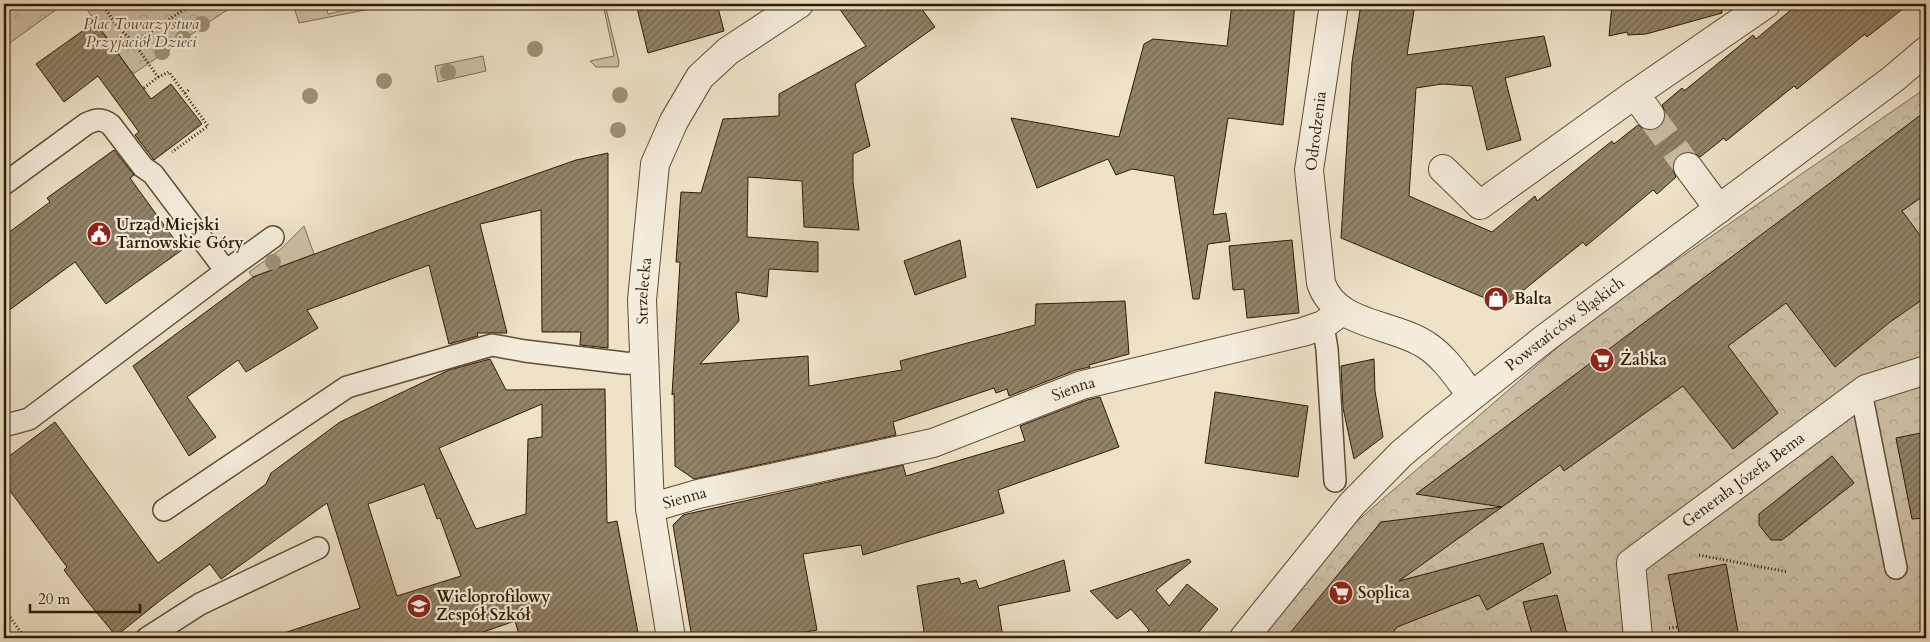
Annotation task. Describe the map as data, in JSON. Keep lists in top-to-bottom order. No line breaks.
{"streets":{"street":["Odrodzenia","Strzelecka","Powstańców Śląskich","Sienna","Generała Józefa Bema"]},"crossings":[["Odrodzenia","Sienna"],["Strzelecka","Sienna"]],"parks":["Plac Towarzystwa Przyjaciół Dzieci"],"places":{"public building":["Urząd Miejski Tarnowskie Góry"],"shop":["Balta"],"supermarket":["Żabka","Soplica"],"school or university":["Wieloprofilowy Zespół Szkół"]},"scale_bar":"20 m"}
